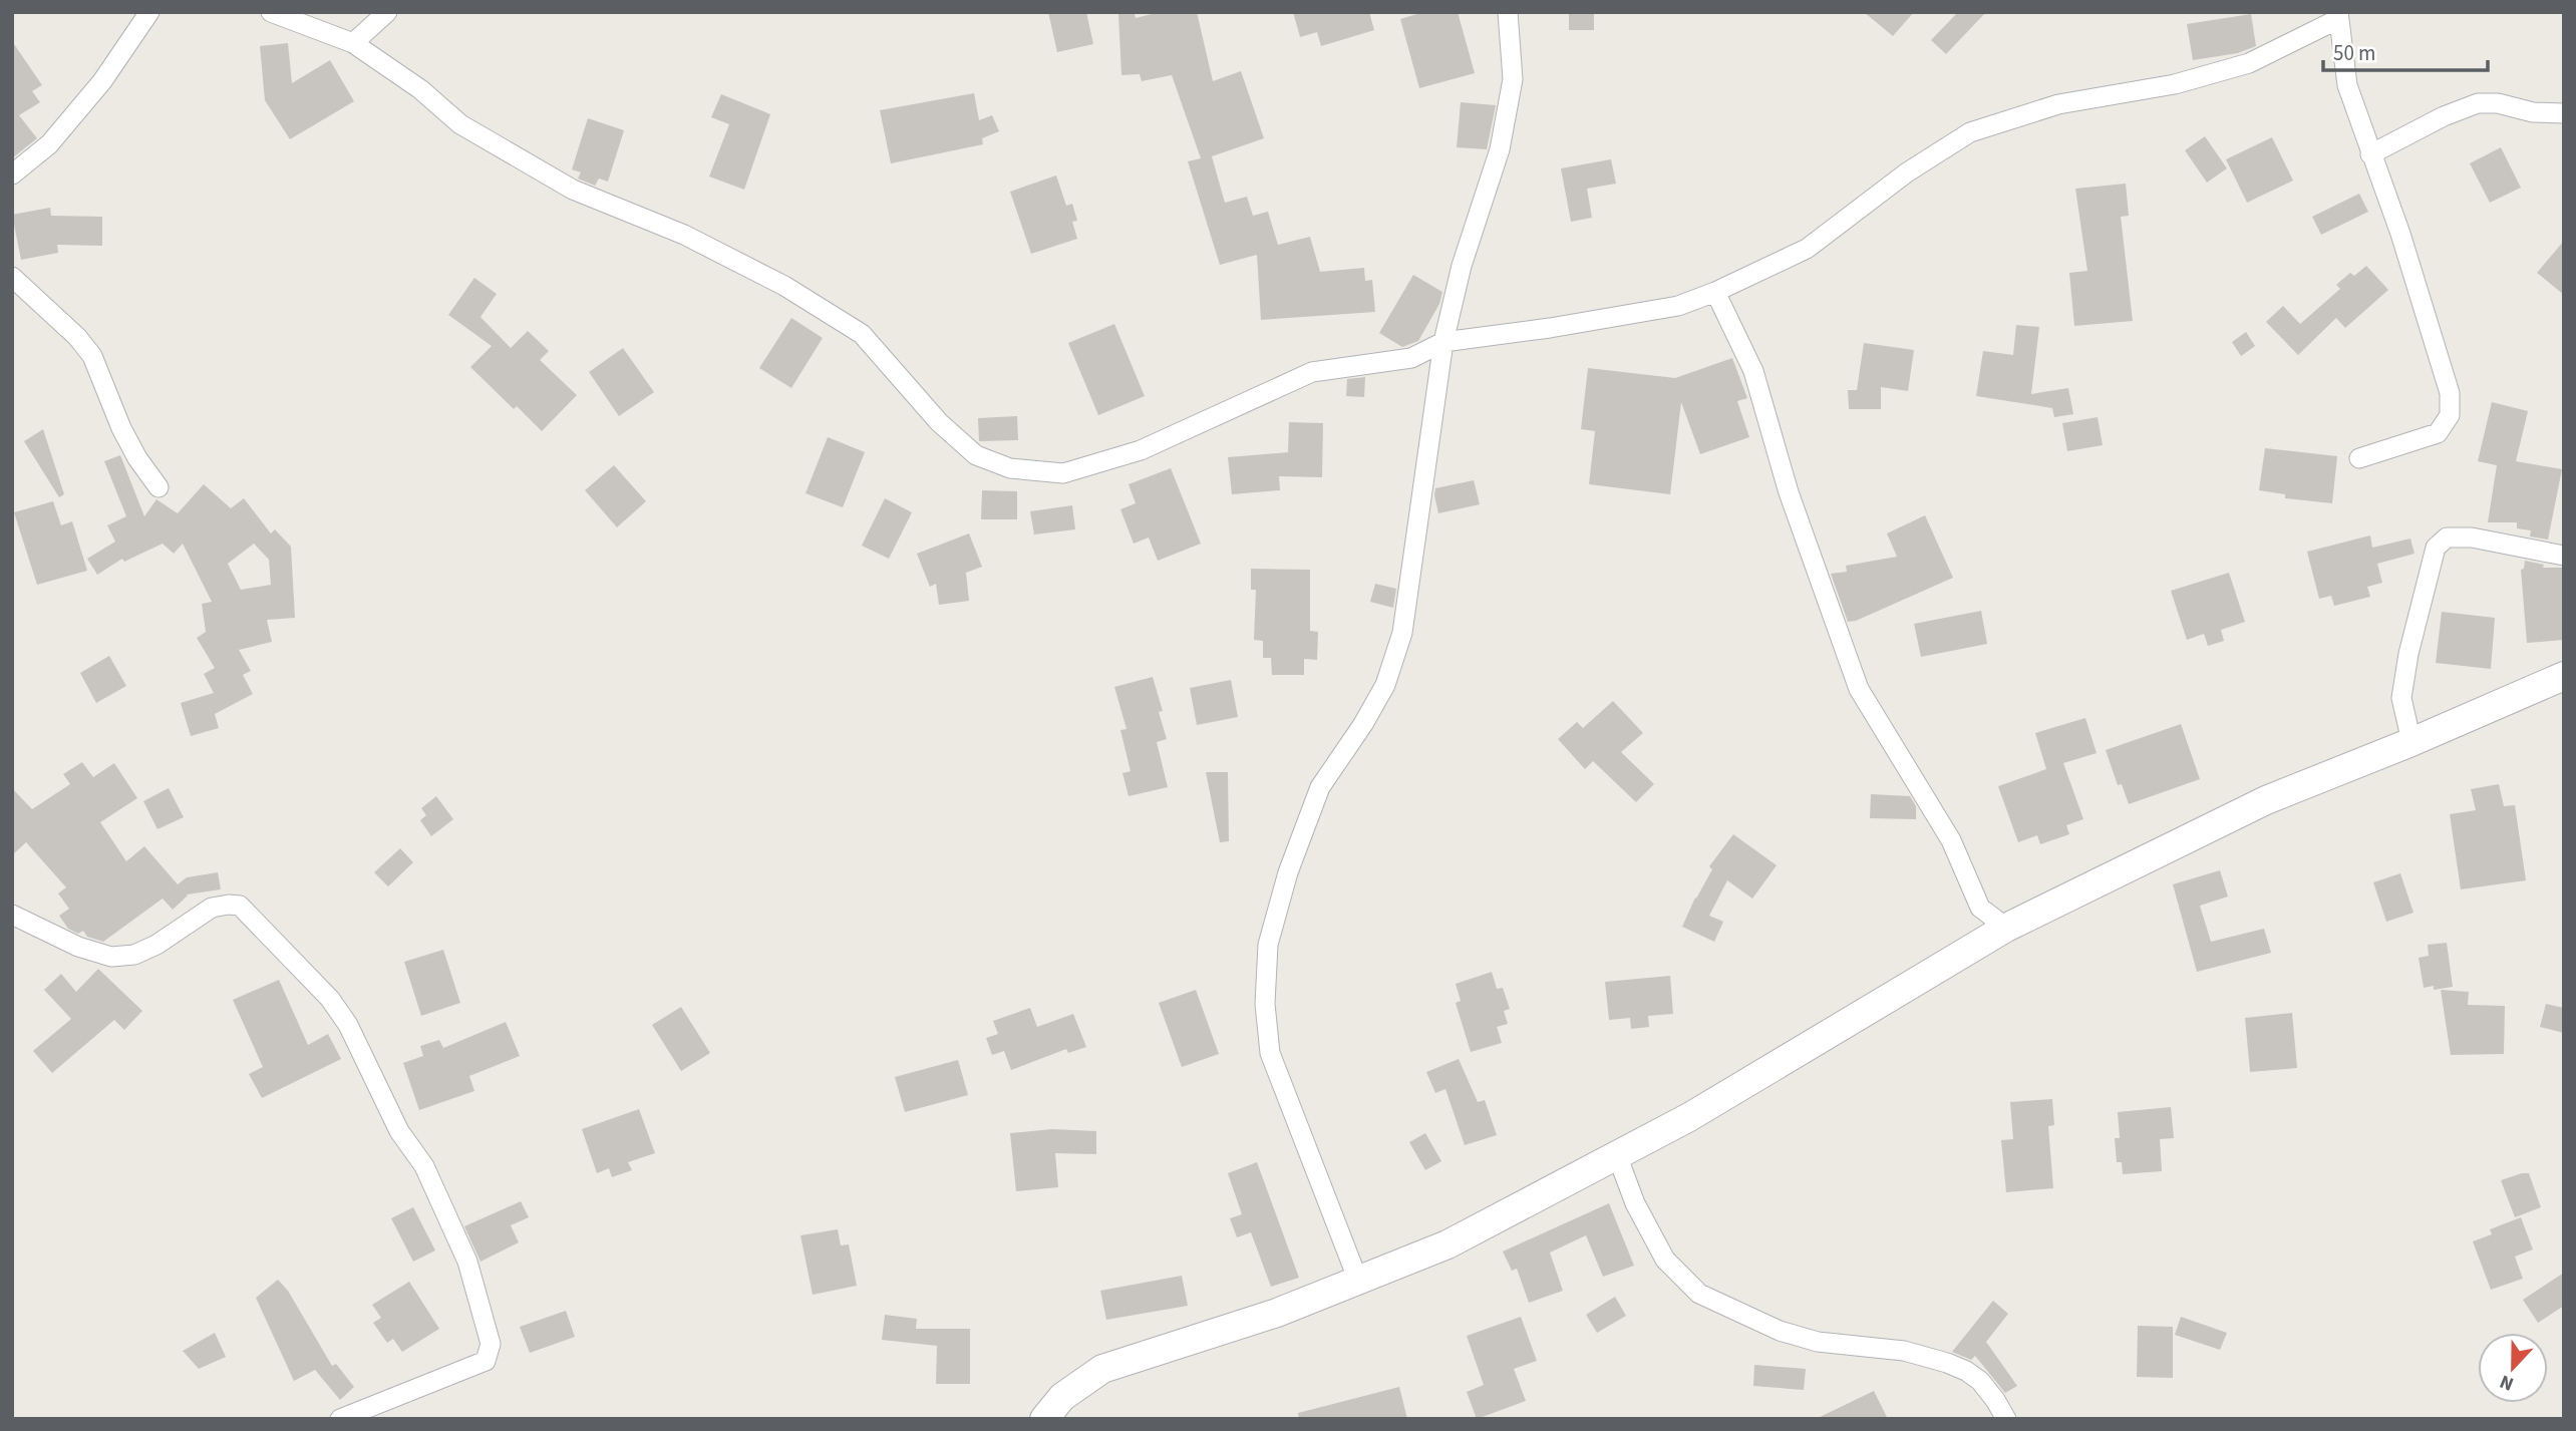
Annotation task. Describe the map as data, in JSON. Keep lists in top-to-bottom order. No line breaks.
{"scale_bar":"50 m","north":"bottom"}
